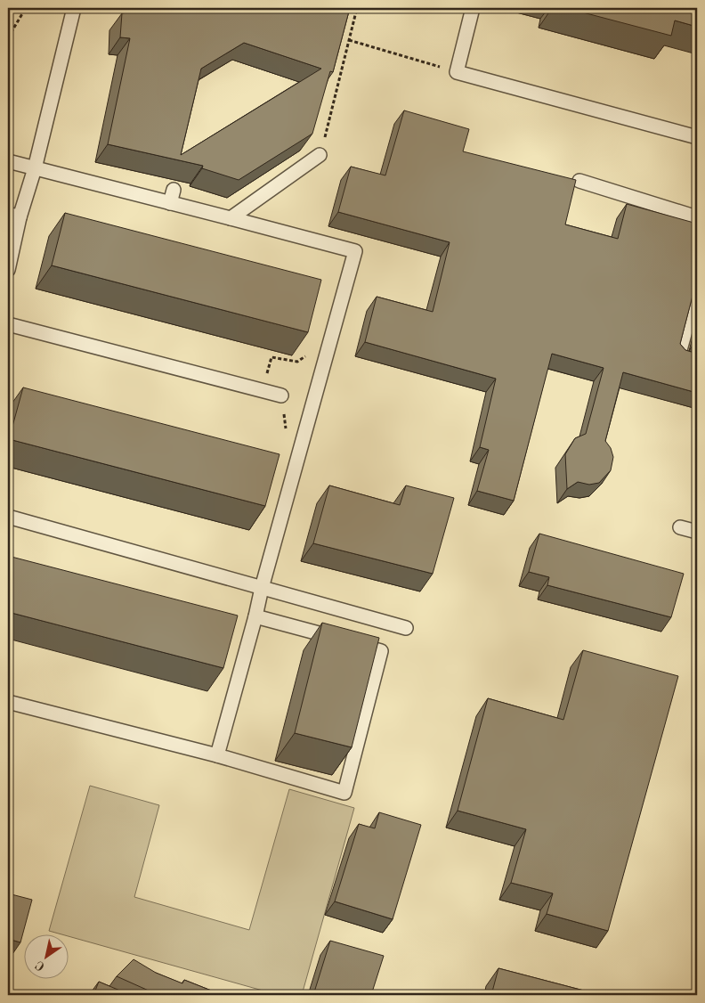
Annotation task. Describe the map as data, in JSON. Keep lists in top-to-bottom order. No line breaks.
{"north":"bottom left"}
